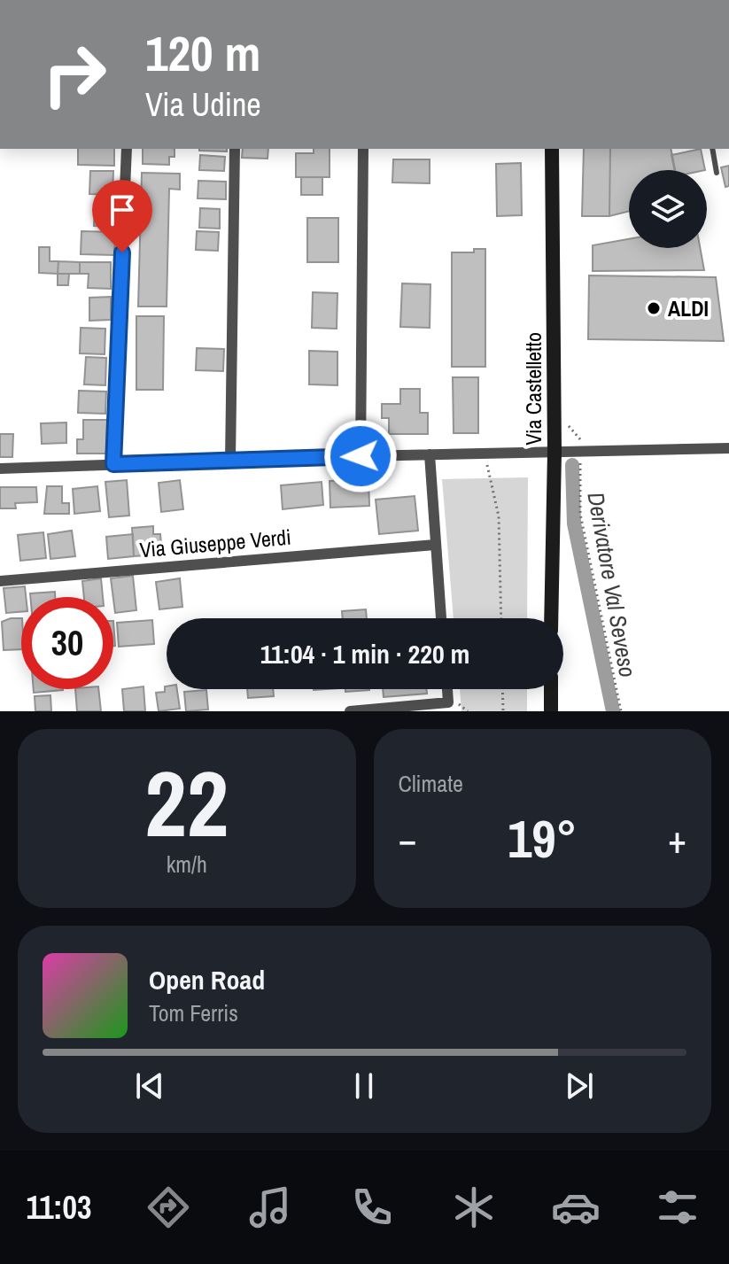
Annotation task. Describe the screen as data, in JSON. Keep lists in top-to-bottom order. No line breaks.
{"streets":{"main road":["Via Castelletto"],"street":["Via Giuseppe Verdi"]},"water":["Derivatore Val Seveso"],"places":["ALDI"],"page":{"turn":["120 m","Via Udine"],"limit":"30","trip":"11:04 · 1 min · 220 m","tile":[["22","km/h"],"Climate"],"heat":["−","19°","+"],"song":["Open Road","Tom Ferris"],"tabs":"11:03"}}
